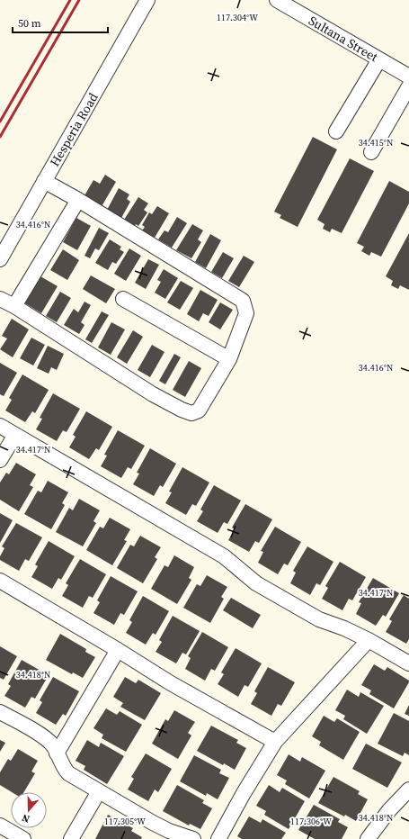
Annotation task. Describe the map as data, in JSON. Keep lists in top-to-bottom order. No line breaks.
{"streets":{"street":["Sultana Street","Hesperia Road"]},"scale_bar":"50 m","north":"bottom","coordinates":["117.304°W","34.415°N","34.416°N","34.417°N","34.418°N","117.305°W","117.306°W"]}
